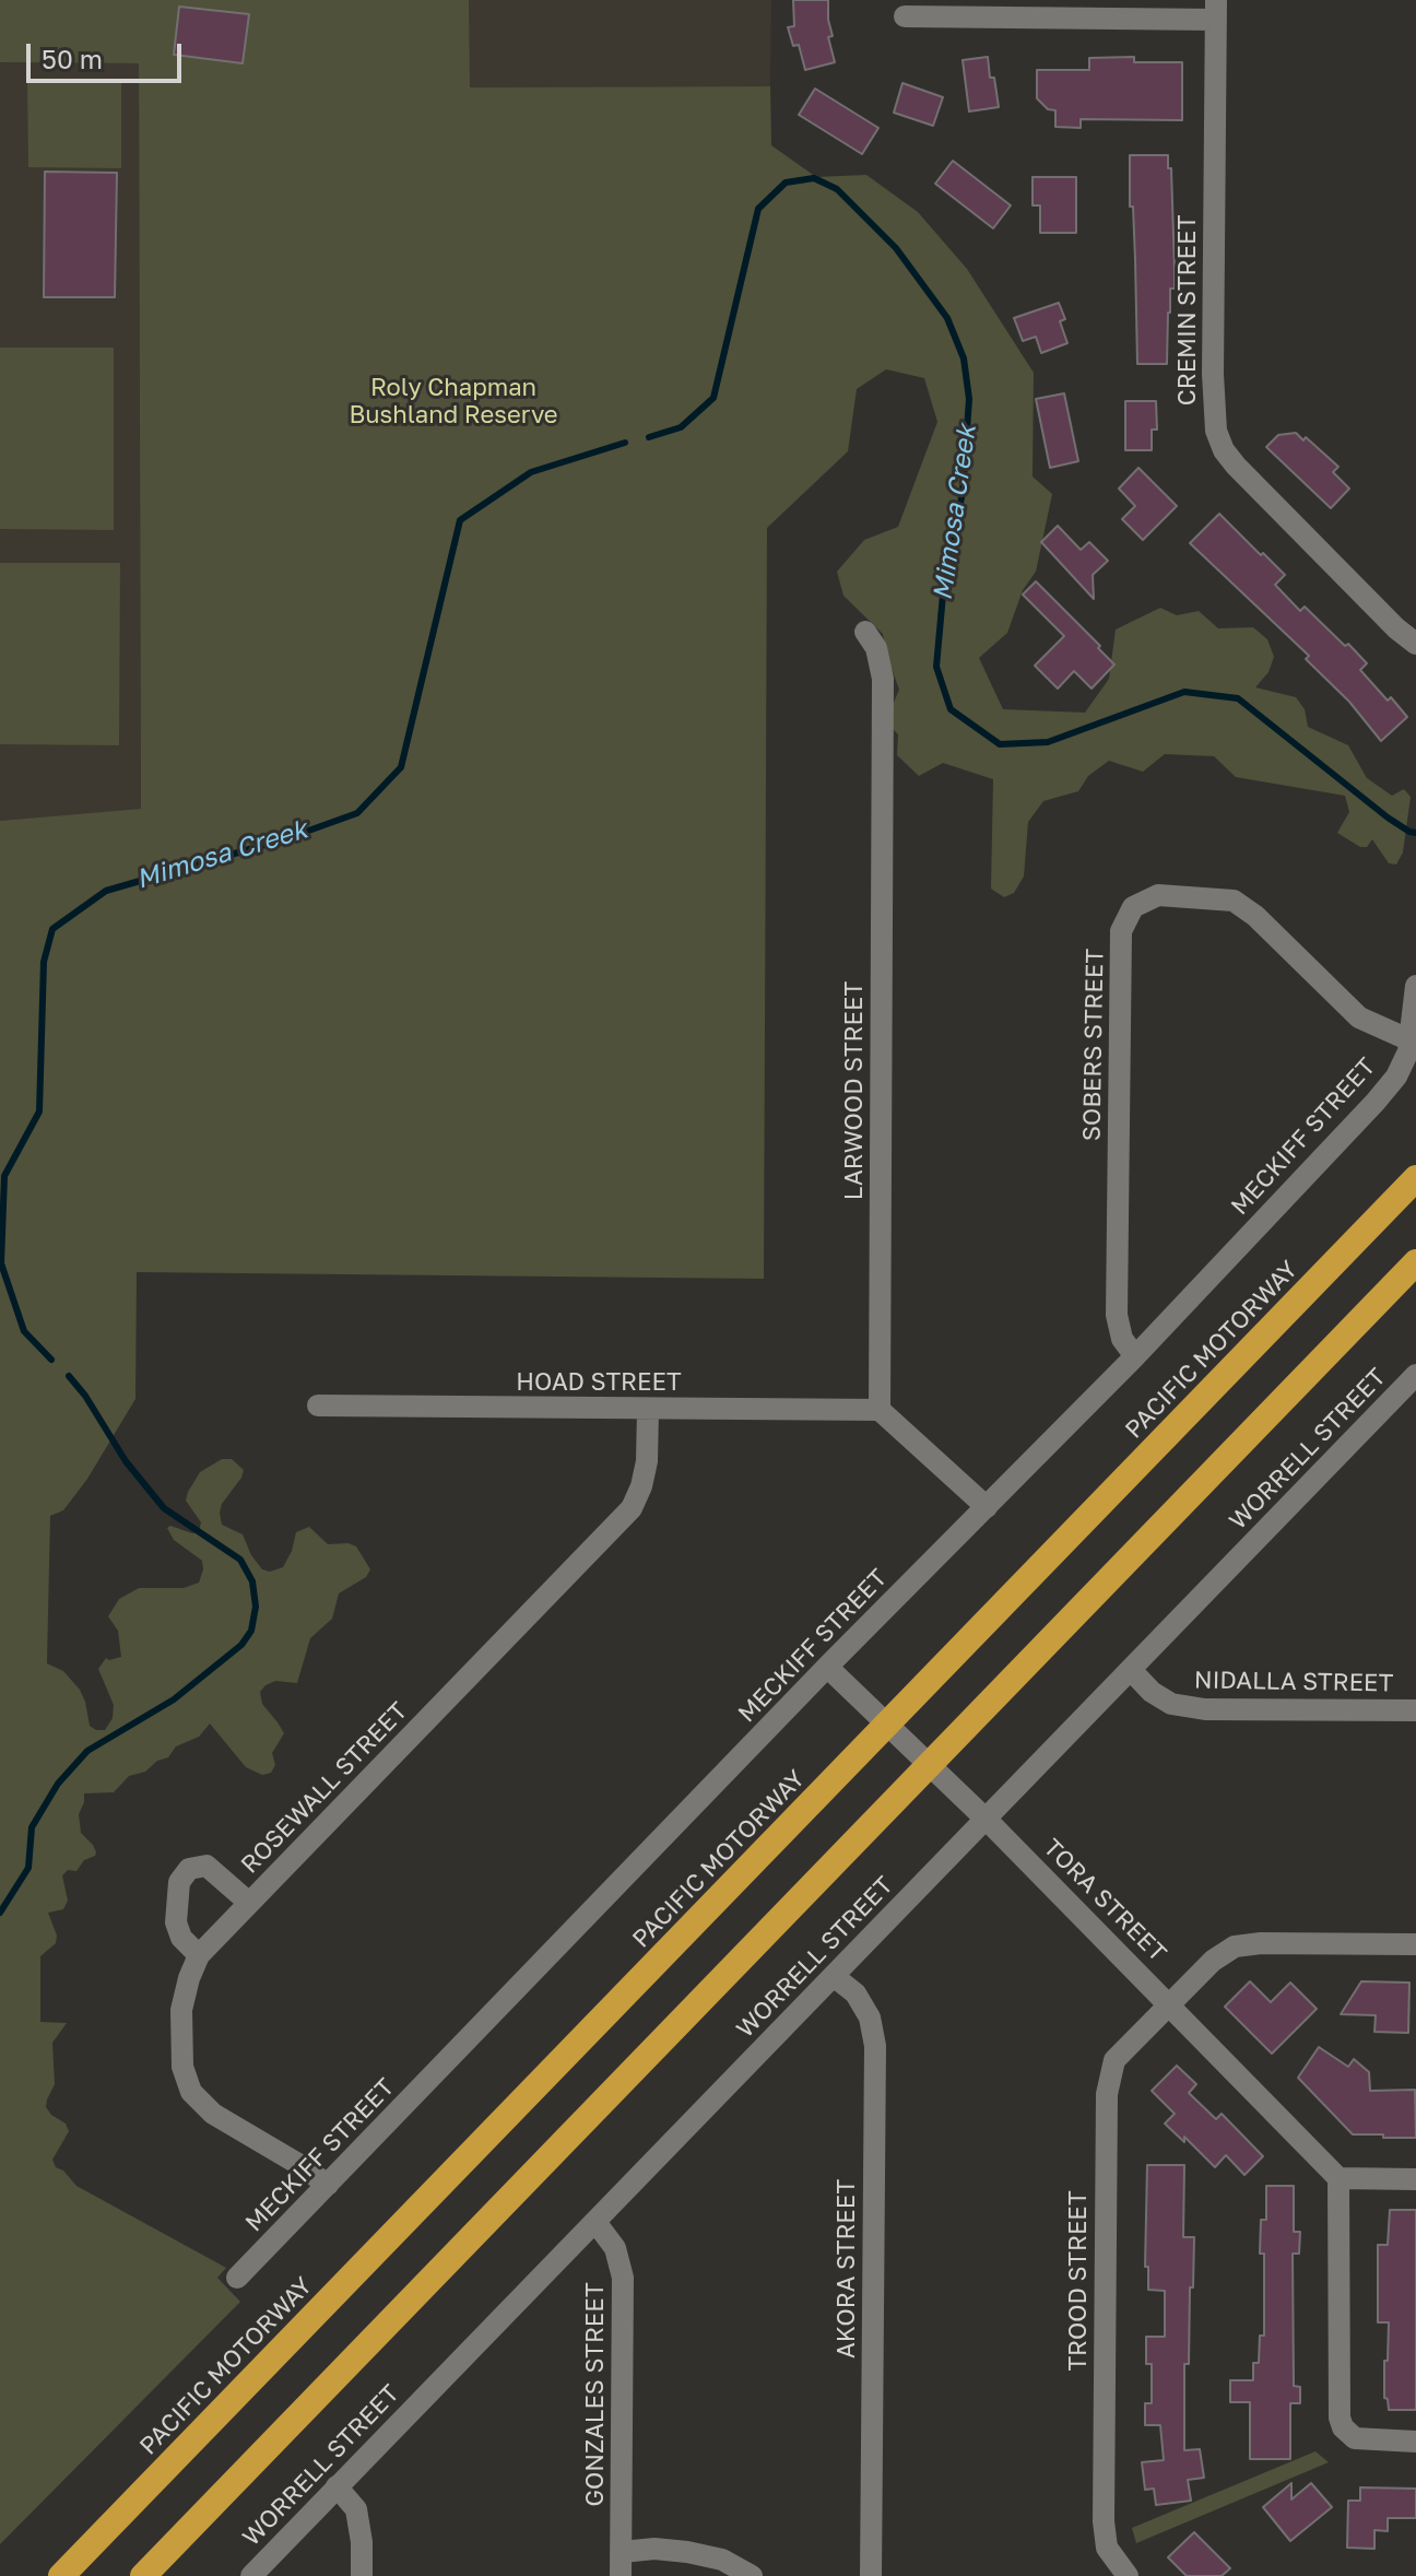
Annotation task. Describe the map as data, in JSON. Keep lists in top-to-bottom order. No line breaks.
{"streets":{"highway":["PACIFIC MOTORWAY"],"street":["CREMIN STREET","SOBERS STREET","LARWOOD STREET","MECKIFF STREET","HOAD STREET","WORRELL STREET","NIDALLA STREET","ROSEWALL STREET","TORA STREET","AKORA STREET","TROOD STREET","GONZALES STREET"]},"crossings":[["SOBERS STREET","MECKIFF STREET"],["LARWOOD STREET","HOAD STREET"],["MECKIFF STREET","ROSEWALL STREET"],["MECKIFF STREET","TORA STREET"],["HOAD STREET","ROSEWALL STREET"],["WORRELL STREET","NIDALLA STREET"],["WORRELL STREET","TORA STREET"],["WORRELL STREET","AKORA STREET"],["WORRELL STREET","GONZALES STREET"],["TORA STREET","TROOD STREET"]],"water":["Mimosa Creek"],"parks":["Roly Chapman Bushland Reserve"],"scale_bar":"50 m"}
